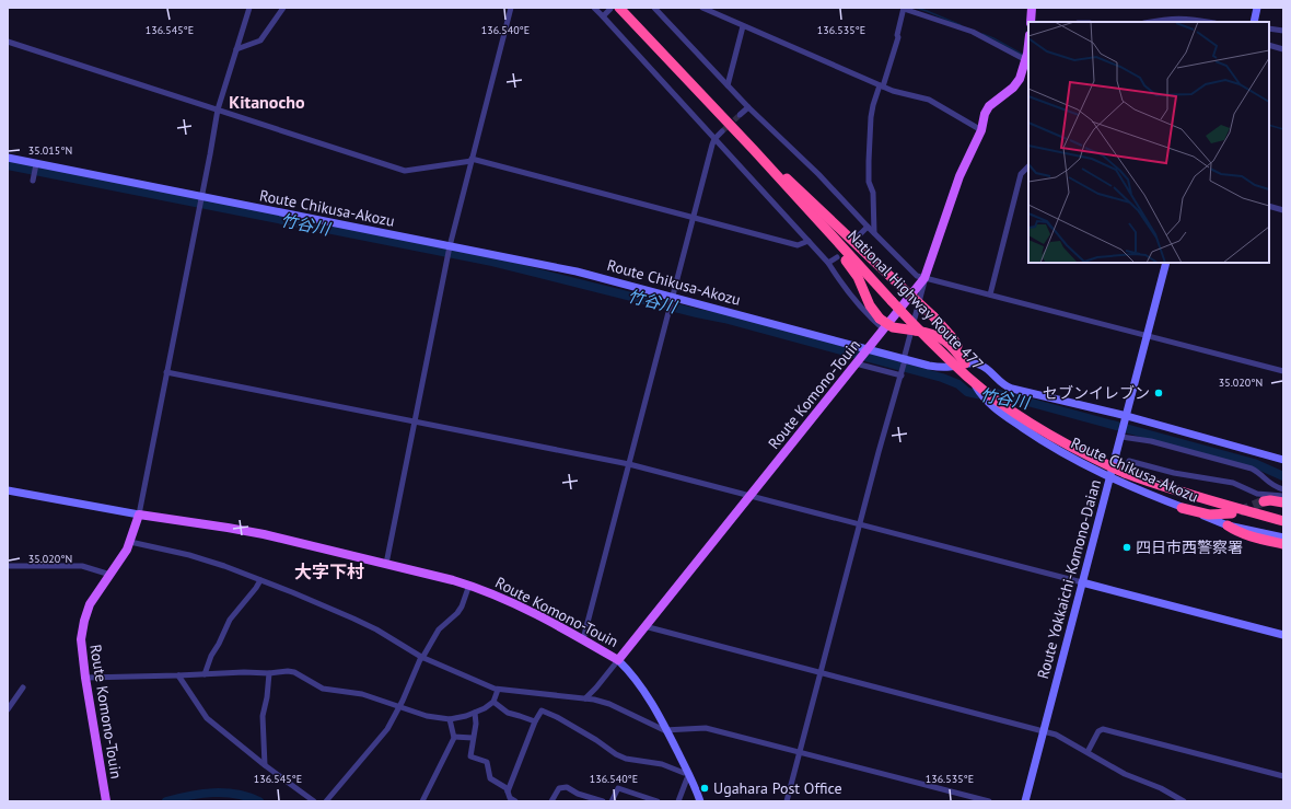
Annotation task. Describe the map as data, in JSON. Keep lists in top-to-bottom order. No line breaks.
{"streets":{"highway":["National Highway Route 477"],"main road":["Route Chikusa-Akozu","Route Komono-Touin","Route Yokkaichi-Komono-Daian"]},"crossings":[["Route Chikusa-Akozu","Route Komono-Touin"],["Route Chikusa-Akozu","Route Yokkaichi-Komono-Daian"]],"districts":["Kitanocho","大字下村"],"water":["竹谷川"],"places":["セブンイレブン","四日市西警察署","Ugahara Post Office"],"coordinates":["136.545°E","136.540°E","136.535°E","35.015°N","35.020°N"]}
